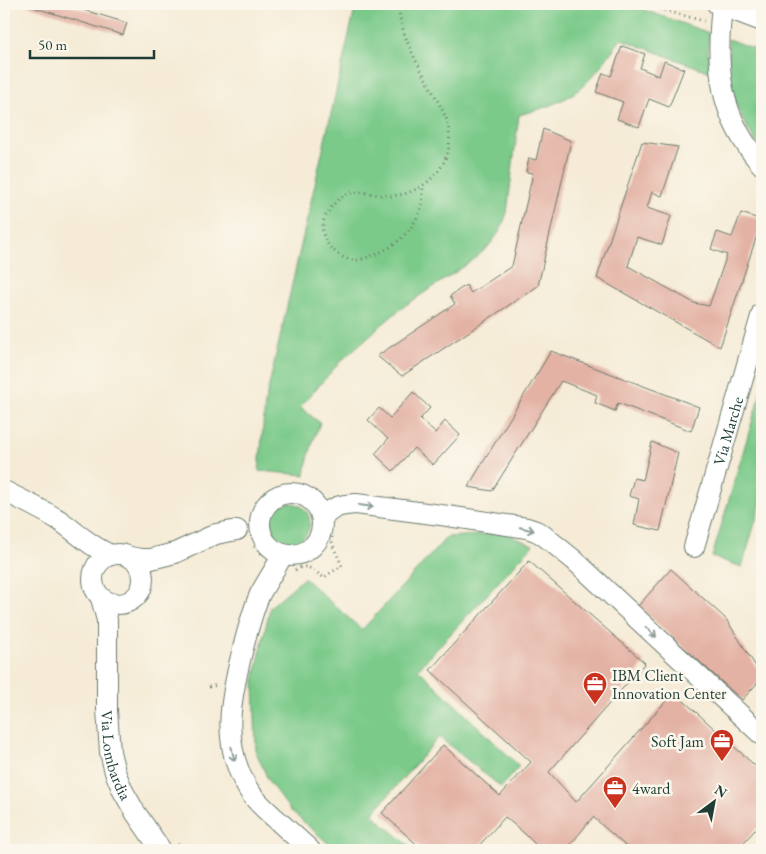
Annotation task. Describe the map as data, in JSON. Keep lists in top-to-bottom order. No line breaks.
{"streets":{"street":["Via Marche","Via Lombardia"]},"places":{"office":["IBM Client Innovation Center","Soft Jam","4ward"]},"scale_bar":"50 m","north":"top right"}
